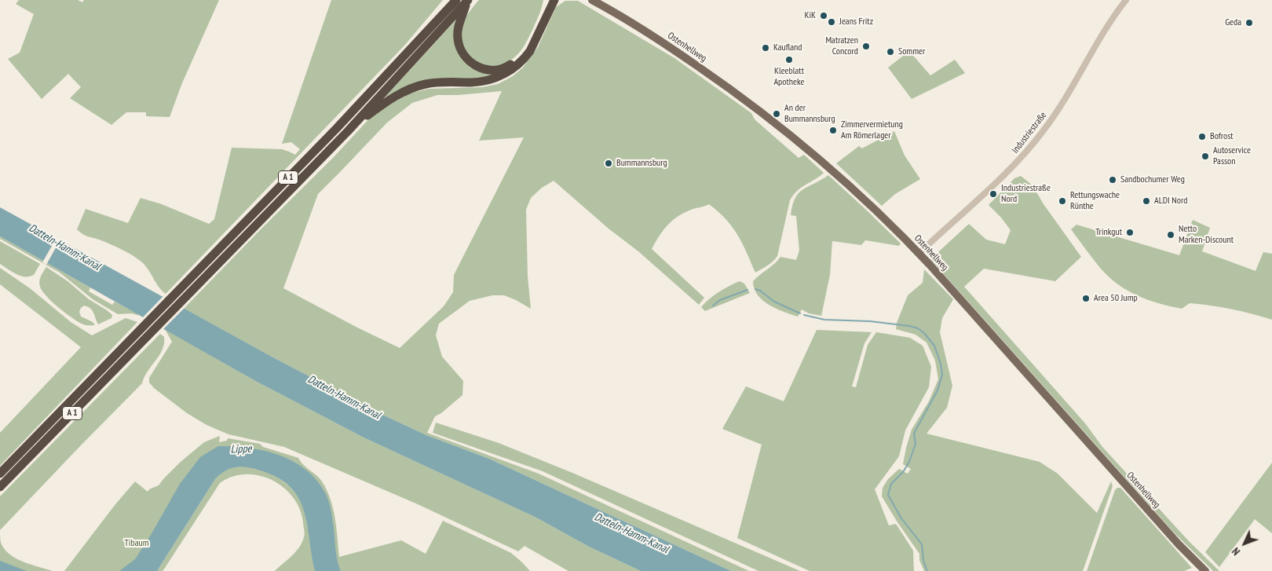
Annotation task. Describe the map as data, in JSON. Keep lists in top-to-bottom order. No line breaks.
{"streets":{"highway":["A 1"],"main road":["Ostenhellweg"],"street":["Industriestraße"]},"crossings":[["Ostenhellweg","Industriestraße"]],"water":["Datteln-Hamm-Kanal","Lippe"],"parks":["Tibaum"],"places":["KiK","Jeans Fritz","Geda","Matratzen Concord","Kaufland","Sommer","Kleeblatt Apotheke","An der Bummannsburg","Zimmervermietung Am Römerlager","Bofrost","Autoservice Passon","Bummannsburg","Sandbochumer Weg","Industriestraße Nord","Rettungswache Rünthe","ALDI Nord","Trinkgut","Netto Marken-Discount","Area 50 Jump"],"north":"bottom left"}
